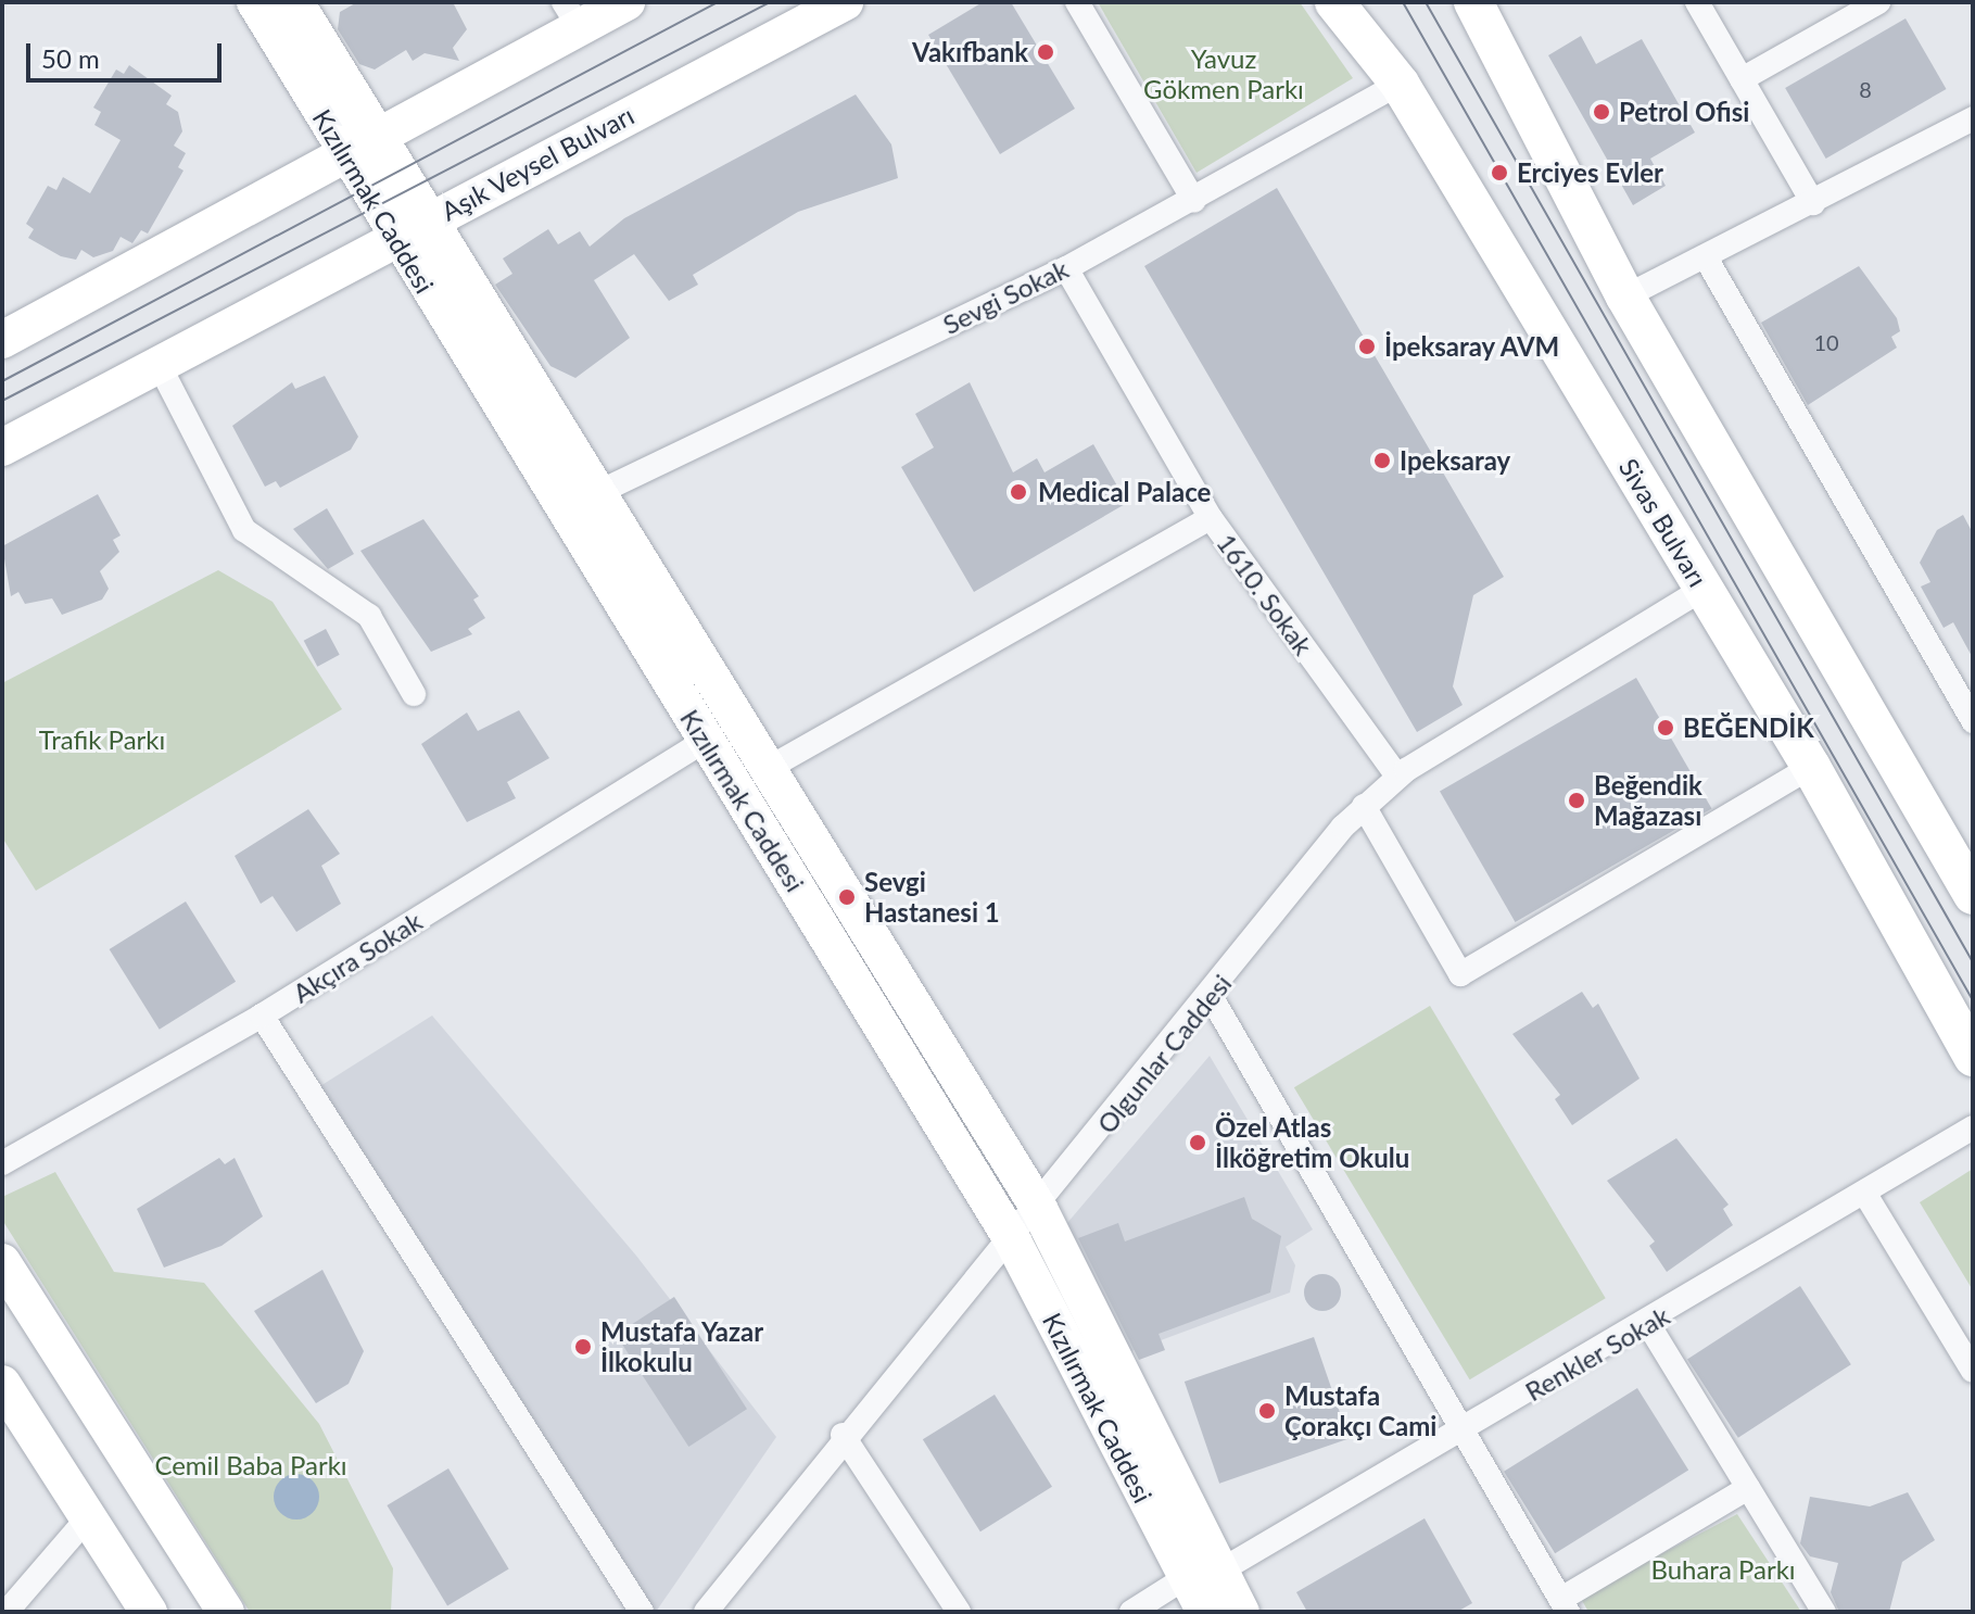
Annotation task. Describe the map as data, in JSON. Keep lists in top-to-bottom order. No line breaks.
{"streets":{"highway":["Sivas Bulvarı"],"main road":["Aşık Veysel Bulvarı","Kızılırmak Caddesi"],"street":["Sevgi Sokak","1610. Sokak","Akçıra Sokak","Olgunlar Caddesi","Renkler Sokak"]},"crossings":[["Aşık Veysel Bulvarı","Kızılırmak Caddesi"],["Kızılırmak Caddesi","Sevgi Sokak"],["Kızılırmak Caddesi","Akçıra Sokak"],["Kızılırmak Caddesi","Olgunlar Caddesi"],["Kızılırmak Caddesi","Renkler Sokak"],["Sevgi Sokak","Sivas Bulvarı"],["Sevgi Sokak","1610. Sokak"],["Sivas Bulvarı","Olgunlar Caddesi"],["1610. Sokak","Olgunlar Caddesi"]],"parks":["Yavuz Gökmen Parkı","Trafik Parkı","Cemil Baba Parkı","Buhara Parkı"],"places":["Vakıfbank","Petrol Ofisi","Erciyes Evler","İpeksaray AVM","Ipeksaray","Medical Palace","BEĞENDİK","Beğendik Mağazası","Sevgi Hastanesi 1","Özel Atlas İlköğretim Okulu","Mustafa Yazar İlkokulu","Mustafa Çorakçı Cami"],"house_numbers":["8","10"],"scale_bar":"50 m"}
